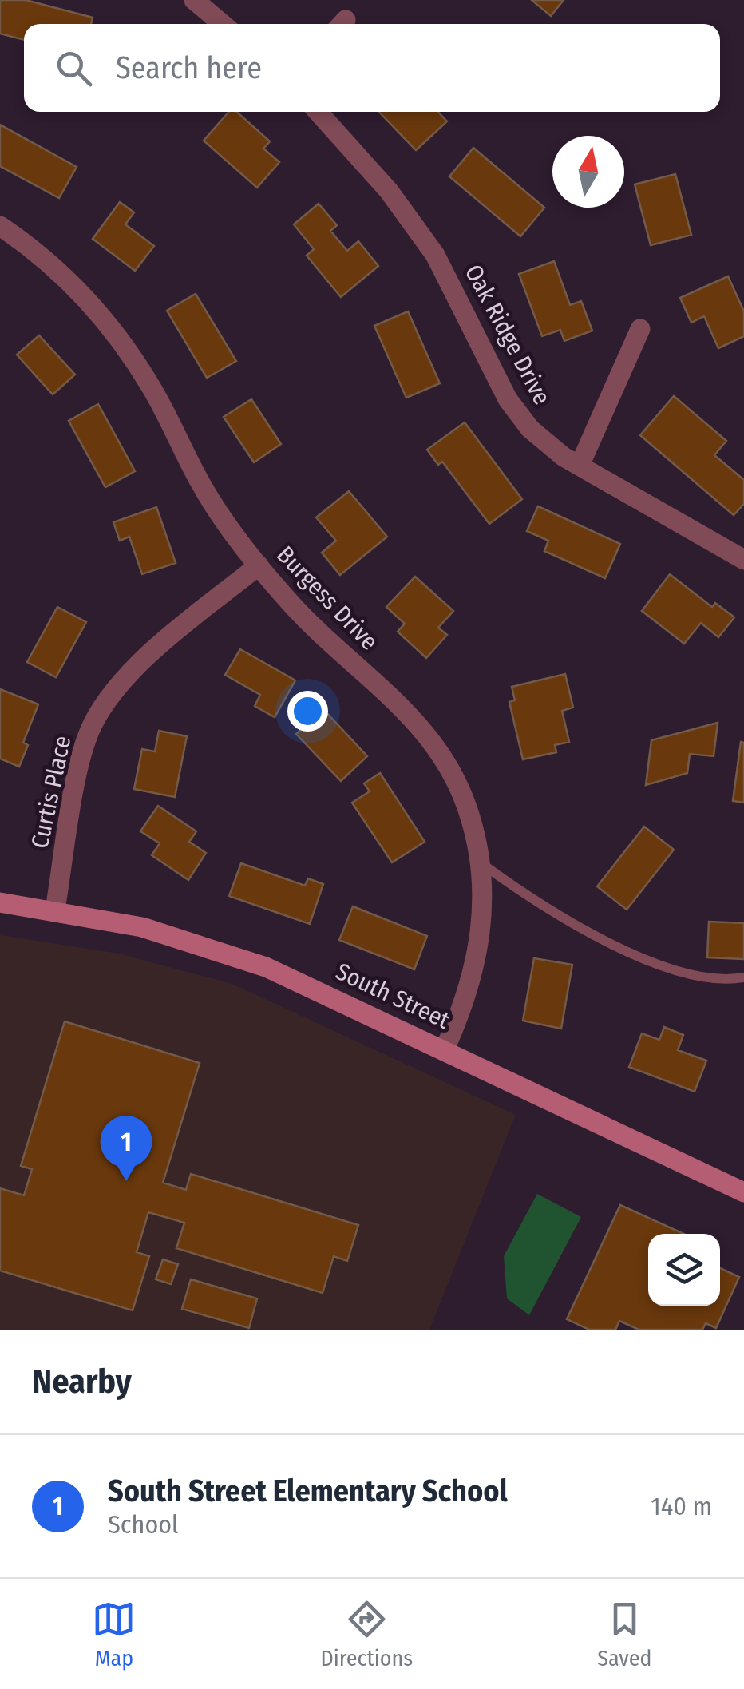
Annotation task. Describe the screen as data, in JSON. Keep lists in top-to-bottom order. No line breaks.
{"streets":{"street":["Oak Ridge Drive","Burgess Drive","Curtis Place","South Street"]},"crossings":[["Burgess Drive","Curtis Place"],["Burgess Drive","South Street"],["Curtis Place","South Street"]],"north":"top","page":{"search":"Search here","pins":"1","heading":"Nearby","list":[{"mark":"1","name":"South Street Elementary School","note":"School","value":"140 m"}],"nav":["Map","Directions","Saved"]}}
